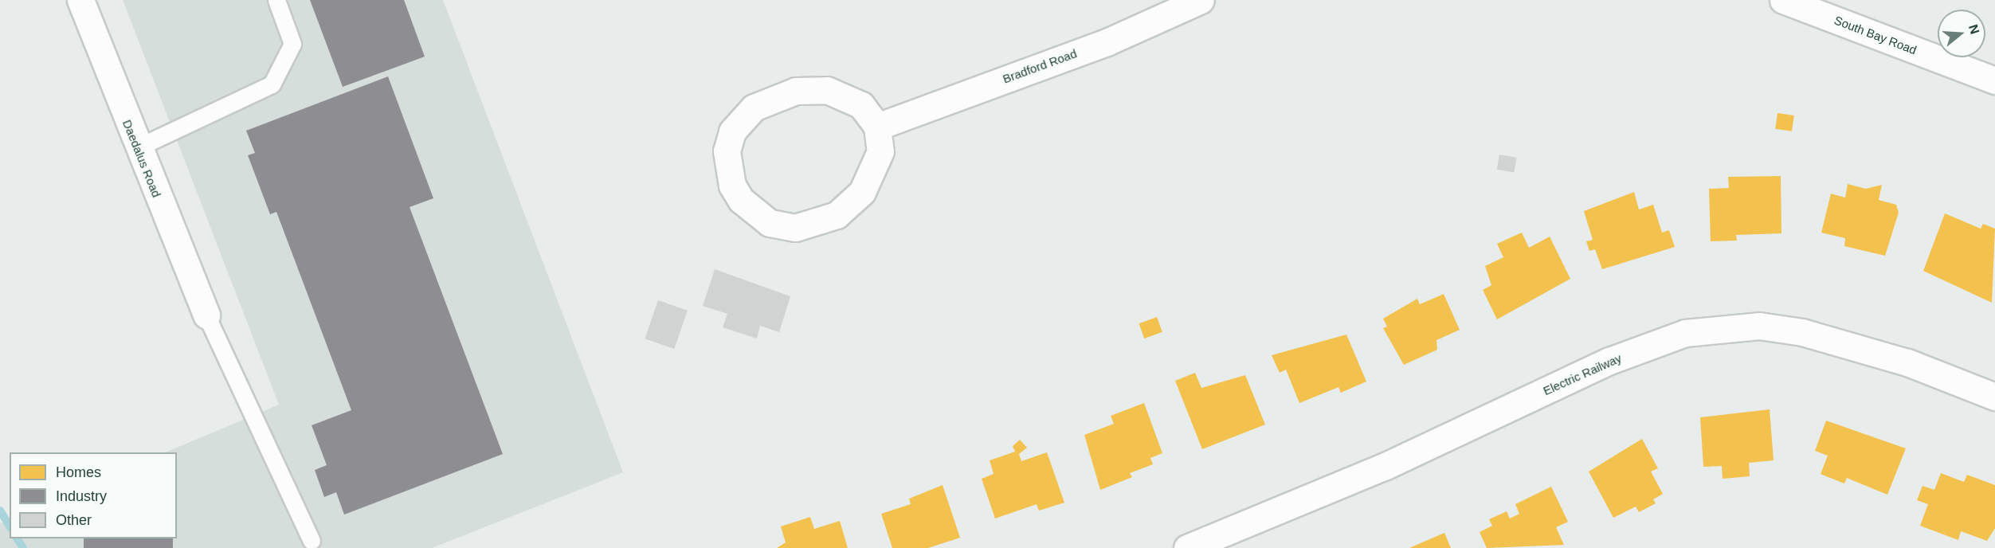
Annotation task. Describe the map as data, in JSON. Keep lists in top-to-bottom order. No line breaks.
{"streets":{"street":["South Bay Road","Bradford Road","Daedalus Road","Electric Railway"]},"legend":["Homes","Industry","Other"],"north":"right"}
